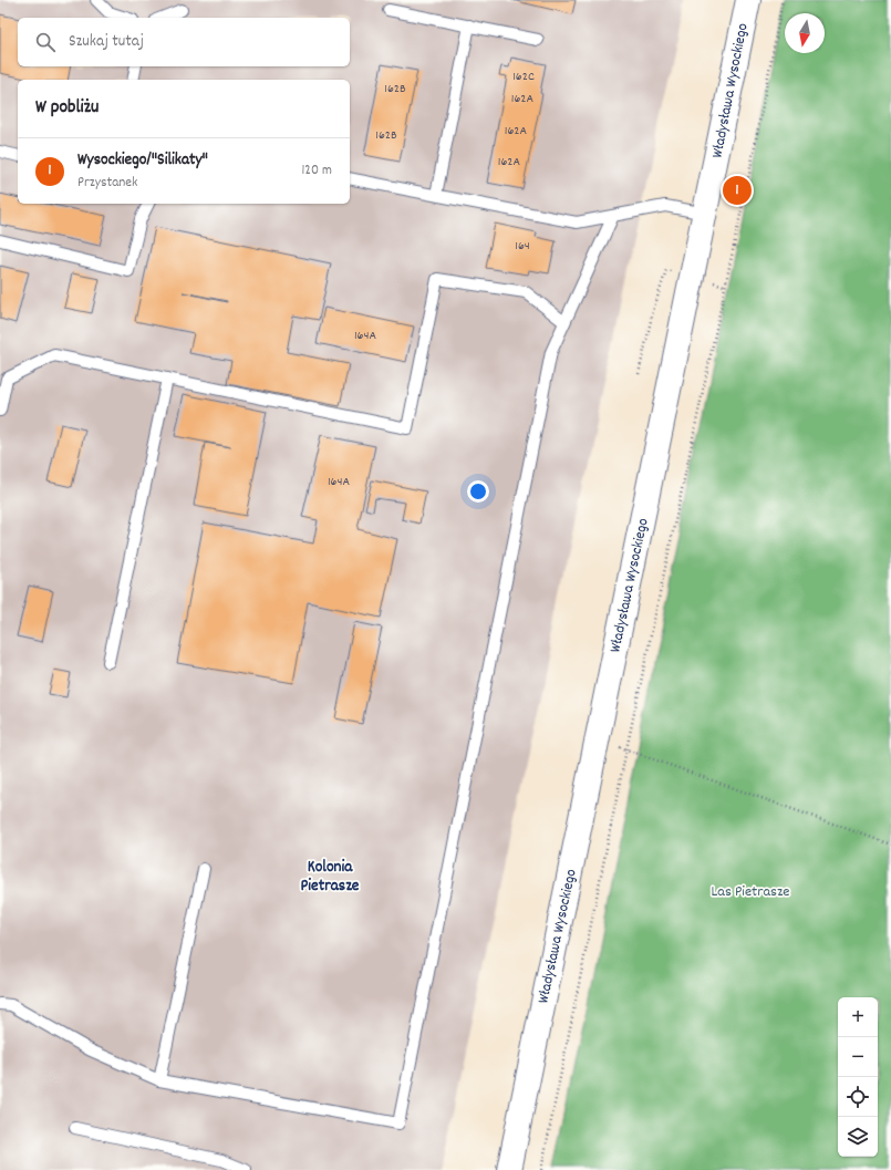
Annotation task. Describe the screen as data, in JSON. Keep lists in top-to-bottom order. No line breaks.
{"streets":{"main road":["Władysława Wysockiego"]},"districts":["Kolonia Pietrasze"],"parks":["Las Pietrasze"],"house_numbers":["162C","162B","162A","162A","162B","162A","164","164A","164A"],"north":"bottom","page":{"search":"Szukaj tutaj","heading":"W pobliżu","list":[{"mark":"1","name":"Wysockiego/\"Silikaty\"","note":"Przystanek","value":"120 m"}],"pins":"1","map_buttons":["+","−"]}}
